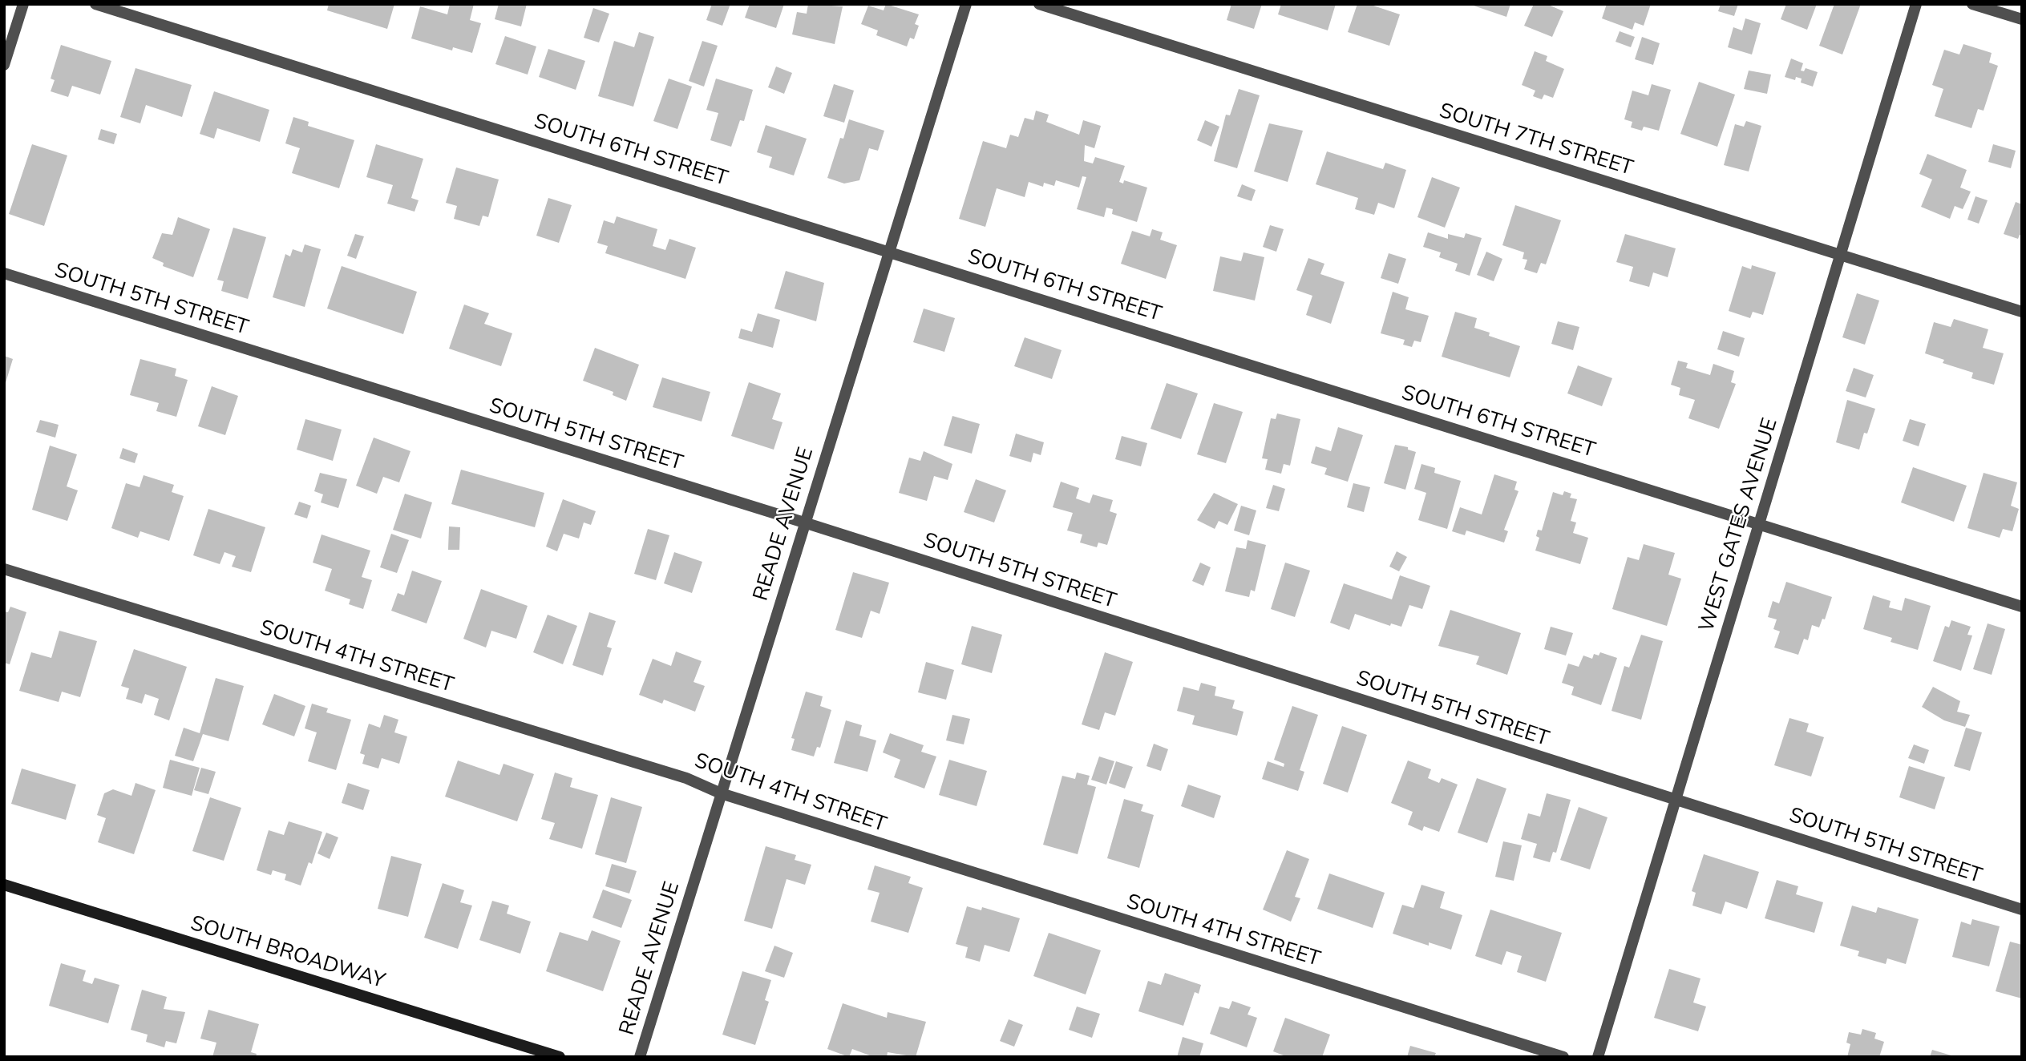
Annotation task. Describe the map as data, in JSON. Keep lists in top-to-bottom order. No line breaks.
{"streets":{"street":["SOUTH 7TH STREET","SOUTH 6TH STREET","SOUTH 5TH STREET","READE AVENUE","WEST GATES AVENUE","SOUTH 4TH STREET","SOUTH BROADWAY"]},"crossings":[["SOUTH 7TH STREET","WEST GATES AVENUE"],["SOUTH 6TH STREET","READE AVENUE"],["SOUTH 6TH STREET","WEST GATES AVENUE"],["SOUTH 5TH STREET","READE AVENUE"],["SOUTH 5TH STREET","WEST GATES AVENUE"],["READE AVENUE","SOUTH 4TH STREET"]]}
